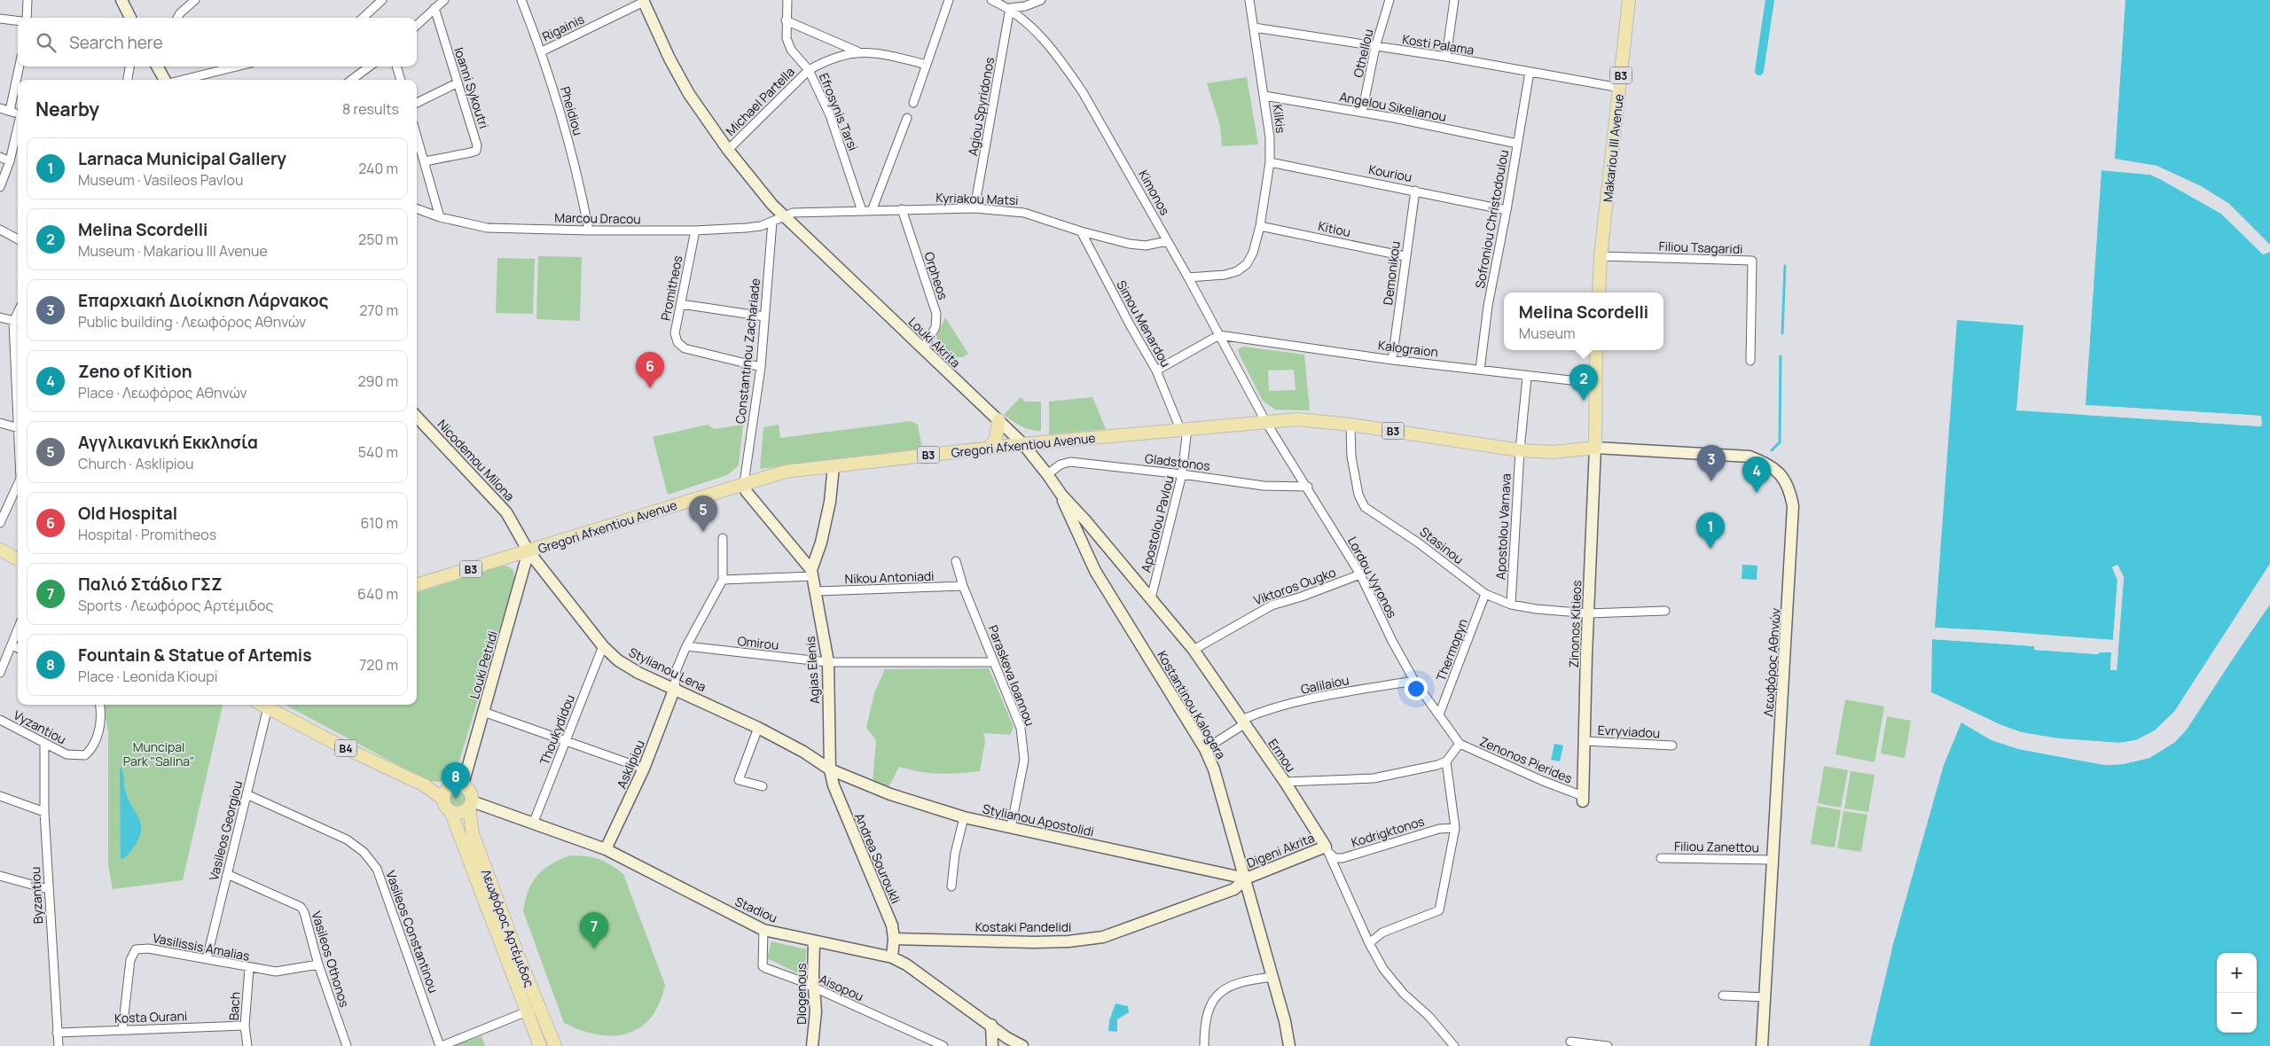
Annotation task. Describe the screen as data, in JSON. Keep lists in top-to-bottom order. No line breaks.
{"streets":{"main road":["B3","Makariou III Avenue","Gregori Afxentiou Avenue","B4","Λεωφόρος Αρτέμιδος"],"street":["Rigainis","Kosti Palama","Othellou","Ioanni Sykoutri","Michael Partella","Agiou Spyridonos","Angelou Sikelianou","Pheidiou","Efrosynis Tarsi","Kilkis","Kouriou","Kimonos","Kyriakou Matsi","Marcou Dracou","Sofroniou Christodoulou","Kitiou","Filiou Tsagaridi","Demonikou","Orpheos","Promitheos","Simou Menardou","Louki Akrita","Kalograion","Constantinou Zachariade","Nicodemou Milona","Gladstonos","Apostolou Pavlou","Apostolou Varnava","Stasinou","Nikou Antoniadi","Lordou Vyronos","Viktoros Ougko","Zinonos Kitieos","Omirou","Thermopyn","Λεωφόρος Αθηνών","Louki Petridi","Stylianou Lena","Agias Elenis","Paraskeva Ioannou","Galilaiou","Kostantinou Kalogera","Vyzantiou","Thoukydidou","Evryviadou","Ermou","Zenonos Pierides","Asklipiou","Stylianou Apostolidi","Vasileos Georgiou","Kodrigktonos","Filiou Zanettou","Digeni Akrita","Andrea Souroukli","Byzantiou","Stadiou","Kostaki Pandelidi","Vasileos Constantinou","Vasilissis Amalias","Vasileos Othonos","Aisopou","Diogenous","Bach","Kosta Ourani"]},"crossings":[["Rigainis","Pheidiou"],["Rigainis","Louki Akrita"],["Kosti Palama","Othellou"],["Kosti Palama","Kilkis"],["Kosti Palama","Makariou III Avenue"],["Kosti Palama","Sofroniou Christodoulou"],["Othellou","Angelou Sikelianou"],["Michael Partella","Efrosynis Tarsi"],["Michael Partella","Louki Akrita"],["Agiou Spyridonos","Kimonos"],["Agiou Spyridonos","Kyriakou Matsi"],["Angelou Sikelianou","Kilkis"],["Angelou Sikelianou","Sofroniou Christodoulou"],["Pheidiou","Marcou Dracou"],["Efrosynis Tarsi","Kyriakou Matsi"],["Kilkis","Kouriou"],["Kilkis","Kimonos"],["Kilkis","Kitiou"],["Makariou III Avenue","Filiou Tsagaridi"],["Kouriou","Sofroniou Christodoulou"],["Kouriou","Demonikou"],["Kimonos","Kyriakou Matsi"],["Kimonos","Kalograion"],["Kimonos","Gregori Afxentiou Avenue"],["Kimonos","Lordou Vyronos"],["Kyriakou Matsi","Marcou Dracou"],["Kyriakou Matsi","Orpheos"],["Kyriakou Matsi","Simou Menardou"],["Kyriakou Matsi","Louki Akrita"],["Kyriakou Matsi","Constantinou Zachariade"],["Marcou Dracou","Promitheos"],["Marcou Dracou","Louki Akrita"],["Marcou Dracou","Constantinou Zachariade"],["Sofroniou Christodoulou","Kalograion"],["Kitiou","Demonikou"],["Demonikou","Kalograion"],["Orpheos","Louki Akrita"],["Promitheos","Constantinou Zachariade"],["Simou Menardou","Gregori Afxentiou Avenue"],["Simou Menardou","Apostolou Pavlou"],["Louki Akrita","Constantinou Zachariade"],["Louki Akrita","Gregori Afxentiou Avenue"],["Louki Akrita","Gladstonos"],["Louki Akrita","Kostantinou Kalogera"],["Louki Akrita","Ermou"],["Kalograion","Apostolou Varnava"],["Constantinou Zachariade","Gregori Afxentiou Avenue"],["Constantinou Zachariade","Agias Elenis"],["Gregori Afxentiou Avenue","Nicodemou Milona"],["Gregori Afxentiou Avenue","Apostolou Pavlou"],["Gregori Afxentiou Avenue","Apostolou Varnava"],["Gregori Afxentiou Avenue","Stasinou"],["Gregori Afxentiou Avenue","Lordou Vyronos"],["Gregori Afxentiou Avenue","Zinonos Kitieos"],["Gregori Afxentiou Avenue","Λεωφόρος Αθηνών"],["Gregori Afxentiou Avenue","Louki Petridi"],["Gregori Afxentiou Avenue","Stylianou Lena"],["Gregori Afxentiou Avenue","Agias Elenis"],["Nicodemou Milona","Louki Petridi"],["Nicodemou Milona","Stylianou Lena"],["Gladstonos","Apostolou Pavlou"],["Gladstonos","Lordou Vyronos"],["Apostolou Pavlou","Ermou"],["Apostolou Varnava","Stasinou"],["Stasinou","Zinonos Kitieos"],["Stasinou","Thermopyn"],["Nikou Antoniadi","Agias Elenis"],["Nikou Antoniadi","Paraskeva Ioannou"],["Lordou Vyronos","Viktoros Ougko"],["Lordou Vyronos","Thermopyn"],["Lordou Vyronos","Galilaiou"],["Lordou Vyronos","Zenonos Pierides"],["Viktoros Ougko","Ermou"],["Zinonos Kitieos","Λεωφόρος Αθηνών"],["Zinonos Kitieos","Evryviadou"],["Zinonos Kitieos","Zenonos Pierides"],["Omirou","Agias Elenis"],["Omirou","Paraskeva Ioannou"],["Λεωφόρος Αθηνών","Filiou Zanettou"],["Louki Petridi","Stylianou Lena"],["Louki Petridi","B4"],["Louki Petridi","Stadiou"],["Louki Petridi","Λεωφόρος Αρτέμιδος"],["Stylianou Lena","Agias Elenis"],["Stylianou Lena","Thoukydidou"],["Stylianou Lena","Asklipiou"],["Stylianou Lena","Stylianou Apostolidi"],["Stylianou Lena","Andrea Souroukli"],["Agias Elenis","Stylianou Apostolidi"],["Agias Elenis","Andrea Souroukli"],["Paraskeva Ioannou","Stylianou Apostolidi"],["Galilaiou","Kostantinou Kalogera"],["Galilaiou","Ermou"],["Kostantinou Kalogera","Ermou"],["Kostantinou Kalogera","Stylianou Apostolidi"],["Kostantinou Kalogera","Digeni Akrita"],["Kostantinou Kalogera","Kostaki Pandelidi"],["Vyzantiou","Byzantiou"],["Thoukydidou","Stadiou"],["B4","Vasileos Georgiou"],["B4","Stadiou"],["B4","Λεωφόρος Αρτέμιδος"],["Ermou","Kodrigktonos"],["Ermou","Digeni Akrita"],["Asklipiou","Stadiou"],["Stylianou Apostolidi","Digeni Akrita"],["Stylianou Apostolidi","Andrea Souroukli"],["Stylianou Apostolidi","Kostaki Pandelidi"],["Vasileos Georgiou","Vasileos Constantinou"],["Vasileos Georgiou","Vasilissis Amalias"],["Vasileos Georgiou","Vasileos Othonos"],["Kodrigktonos","Digeni Akrita"],["Digeni Akrita","Kostaki Pandelidi"],["Andrea Souroukli","Stadiou"],["Andrea Souroukli","Kostaki Pandelidi"],["Byzantiou","Kosta Ourani"],["Stadiou","Λεωφόρος Αρτέμιδος"],["Stadiou","Aisopou"],["Stadiou","Diogenous"],["Vasilissis Amalias","Vasileos Othonos"],["Vasilissis Amalias","Bach"],["Vasilissis Amalias","Kosta Ourani"],["Aisopou","Diogenous"],["Bach","Kosta Ourani"]],"parks":["Muncipal Park \"Salina\""],"page":{"search":"Search here","heading":["Nearby","8 results"],"list":[{"mark":"1","name":"Larnaca Municipal Gallery","note":"Museum · Vasileos Pavlou","value":"240 m"},{"mark":"2","name":"Melina Scordelli","note":"Museum · Makariou III Avenue","value":"250 m"},{"mark":"3","name":"Επαρχιακή Διοίκηση Λάρνακος","note":"Public building · Λεωφόρος Αθηνών","value":"270 m"},{"mark":"4","name":"Zeno of Kition","note":"Place · Λεωφόρος Αθηνών","value":"290 m"},{"mark":"5","name":"Αγγλικανική Εκκλησία","note":"Church · Asklipiou","value":"540 m"},{"mark":"6","name":"Old Hospital","note":"Hospital · Promitheos","value":"610 m"},{"mark":"7","name":"Παλιό Στάδιο ΓΣΖ","note":"Sports · Λεωφόρος Αρτέμιδος","value":"640 m"},{"mark":"8","name":"Fountain & Statue of Artemis","note":"Place · Leonida Kioupi","value":"720 m"}],"popup":["Melina Scordelli","Museum"],"pins":["6","2","3","4","5","1","8","7"],"map_buttons":["+","−"]}}
